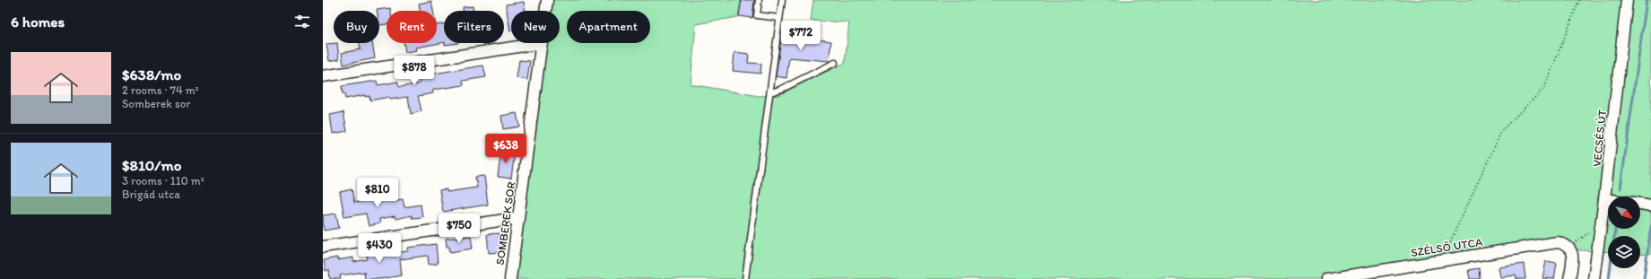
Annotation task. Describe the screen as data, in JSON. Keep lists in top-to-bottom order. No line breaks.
{"streets":{"street":["VECSÉS ÚT","SOMBEREK SOR","SZÉLSŐ UTCA"]},"north":"bottom right","page":{"heading":"6 homes","chip":["Buy","Rent","Filters","New","Apartment"],"price":["$772","$878","$638","$810","$750","$430"],"list":[{"name":"$638/mo","note":"2 rooms · 74 m² · Somberek sor"},{"name":"$810/mo","note":"3 rooms · 110 m² · Brigád utca"}]}}
